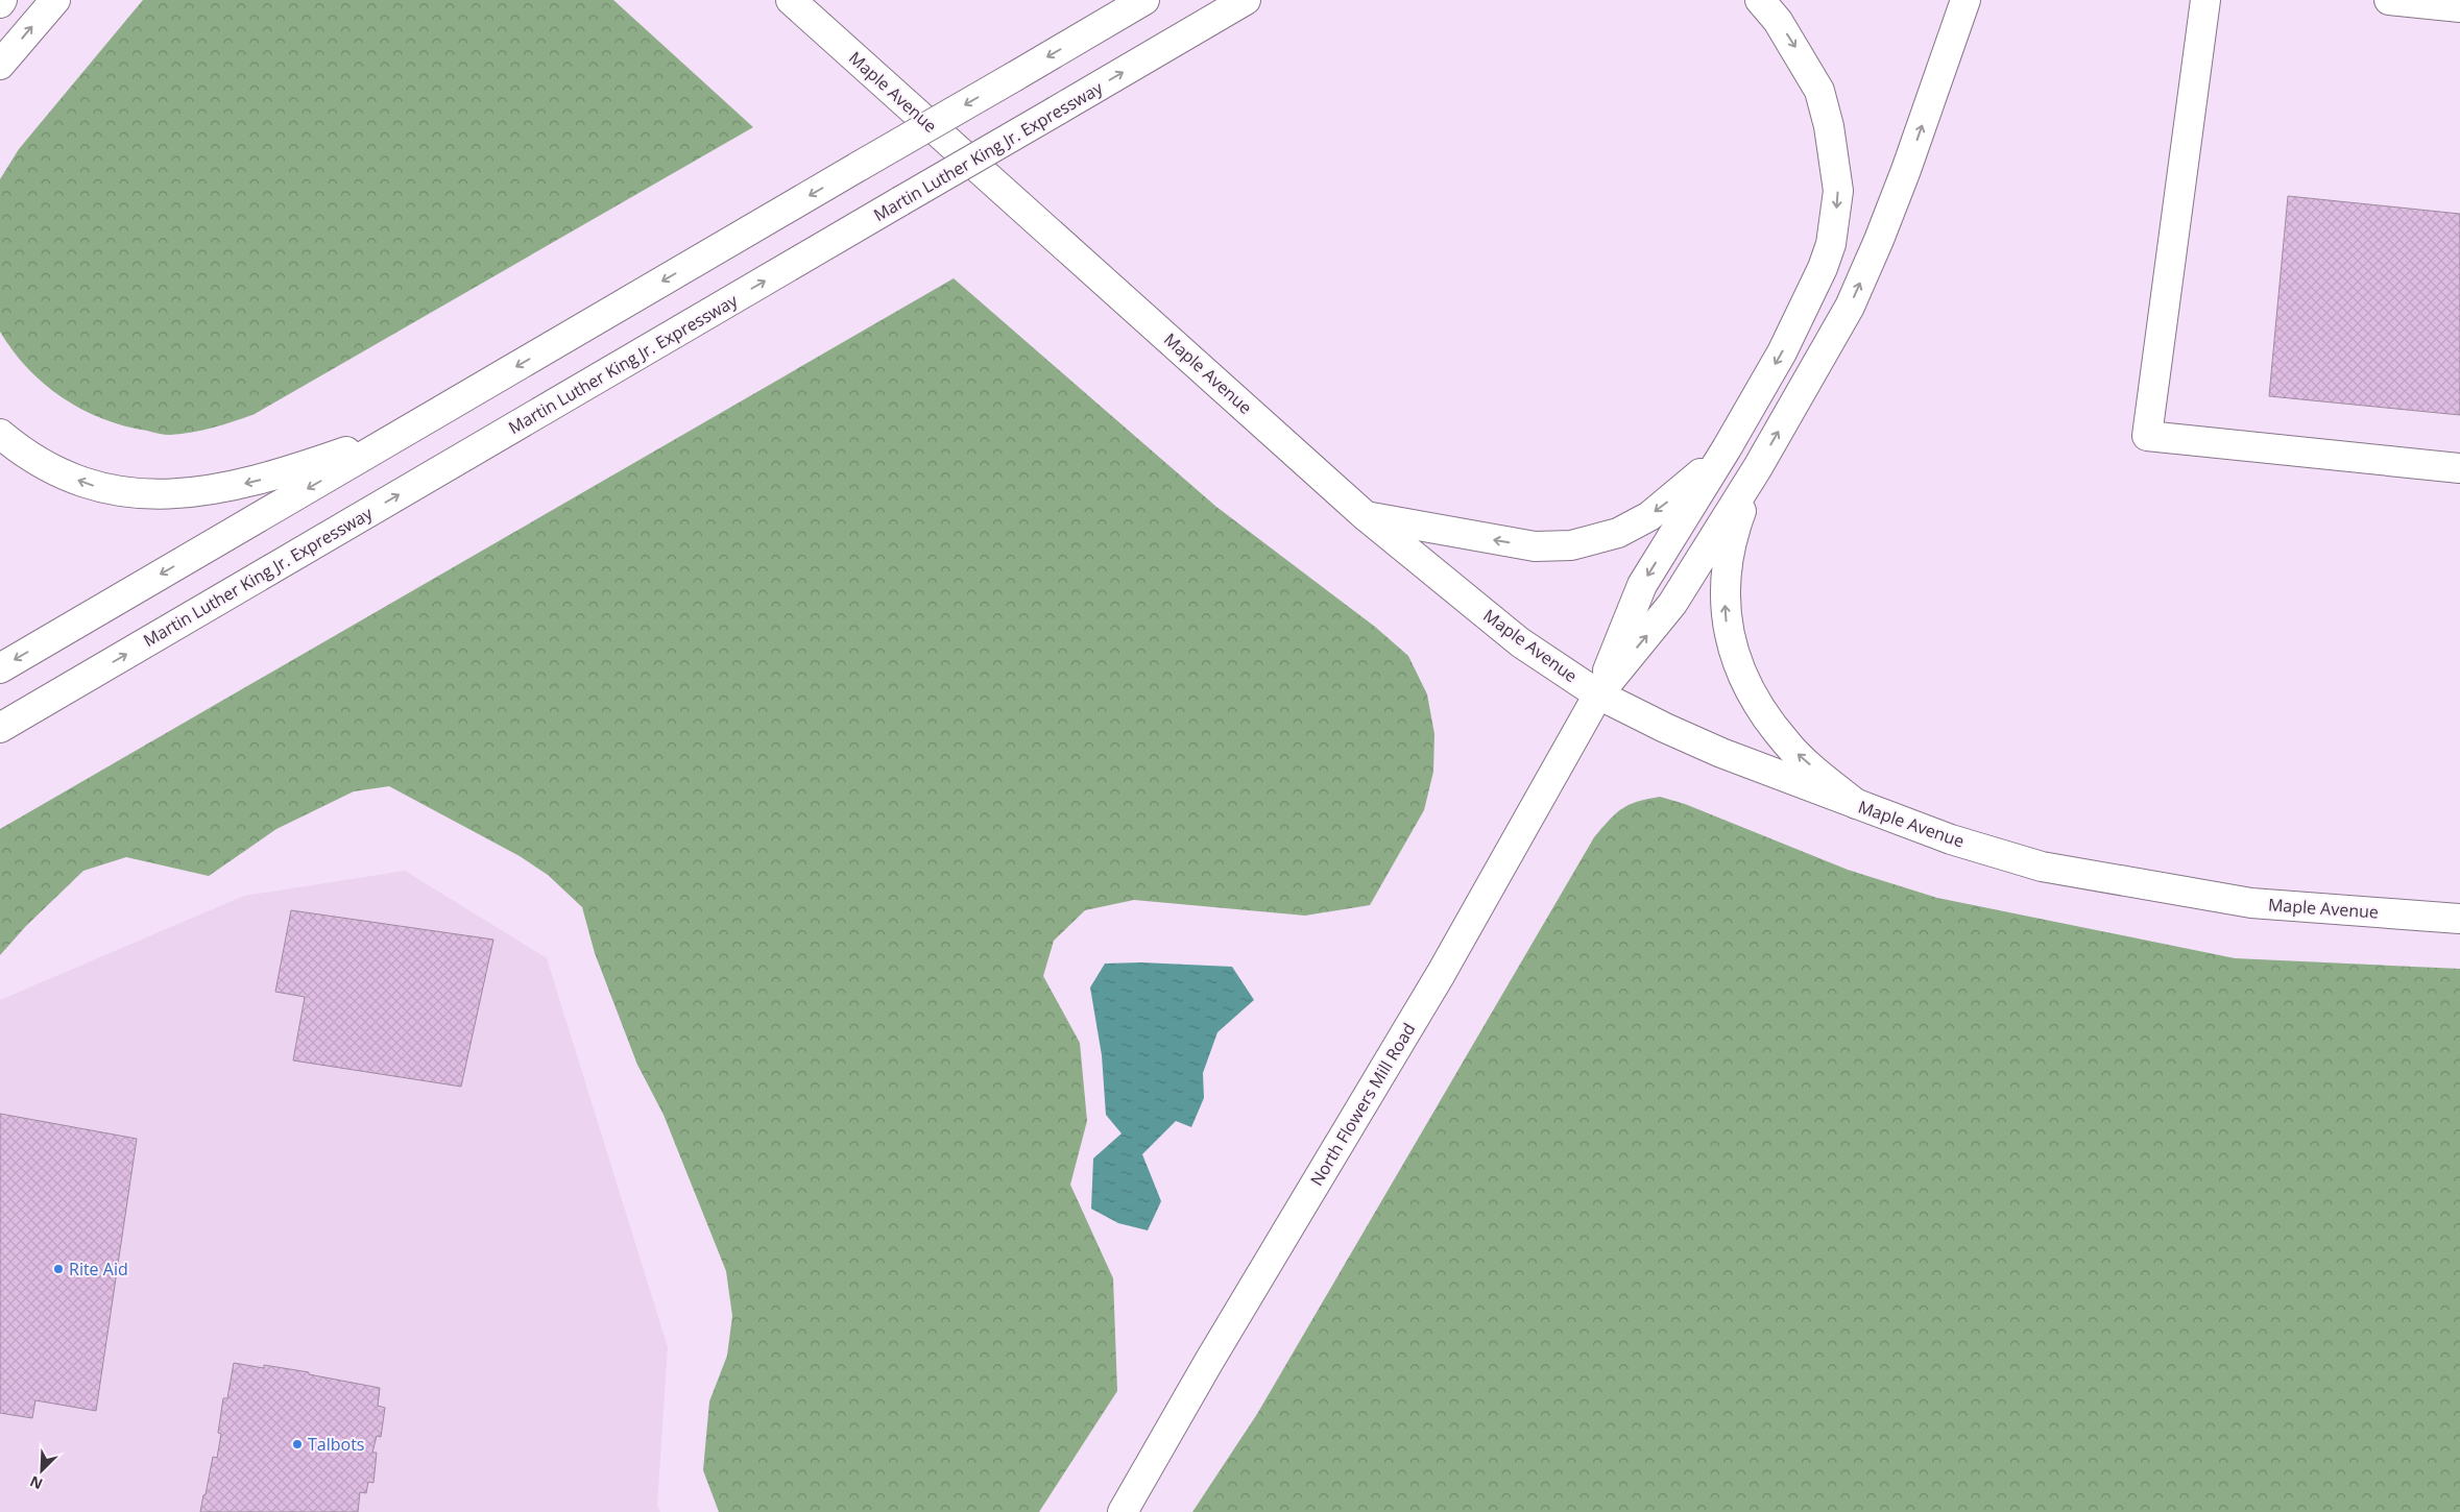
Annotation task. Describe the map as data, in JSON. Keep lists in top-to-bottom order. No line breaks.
{"streets":{"main road":["Maple Avenue","Martin Luther King Jr. Expressway","North Flowers Mill Road"]},"crossings":[["Maple Avenue","North Flowers Mill Road"]],"places":["Rite Aid","Talbots"],"north":"bottom left"}
